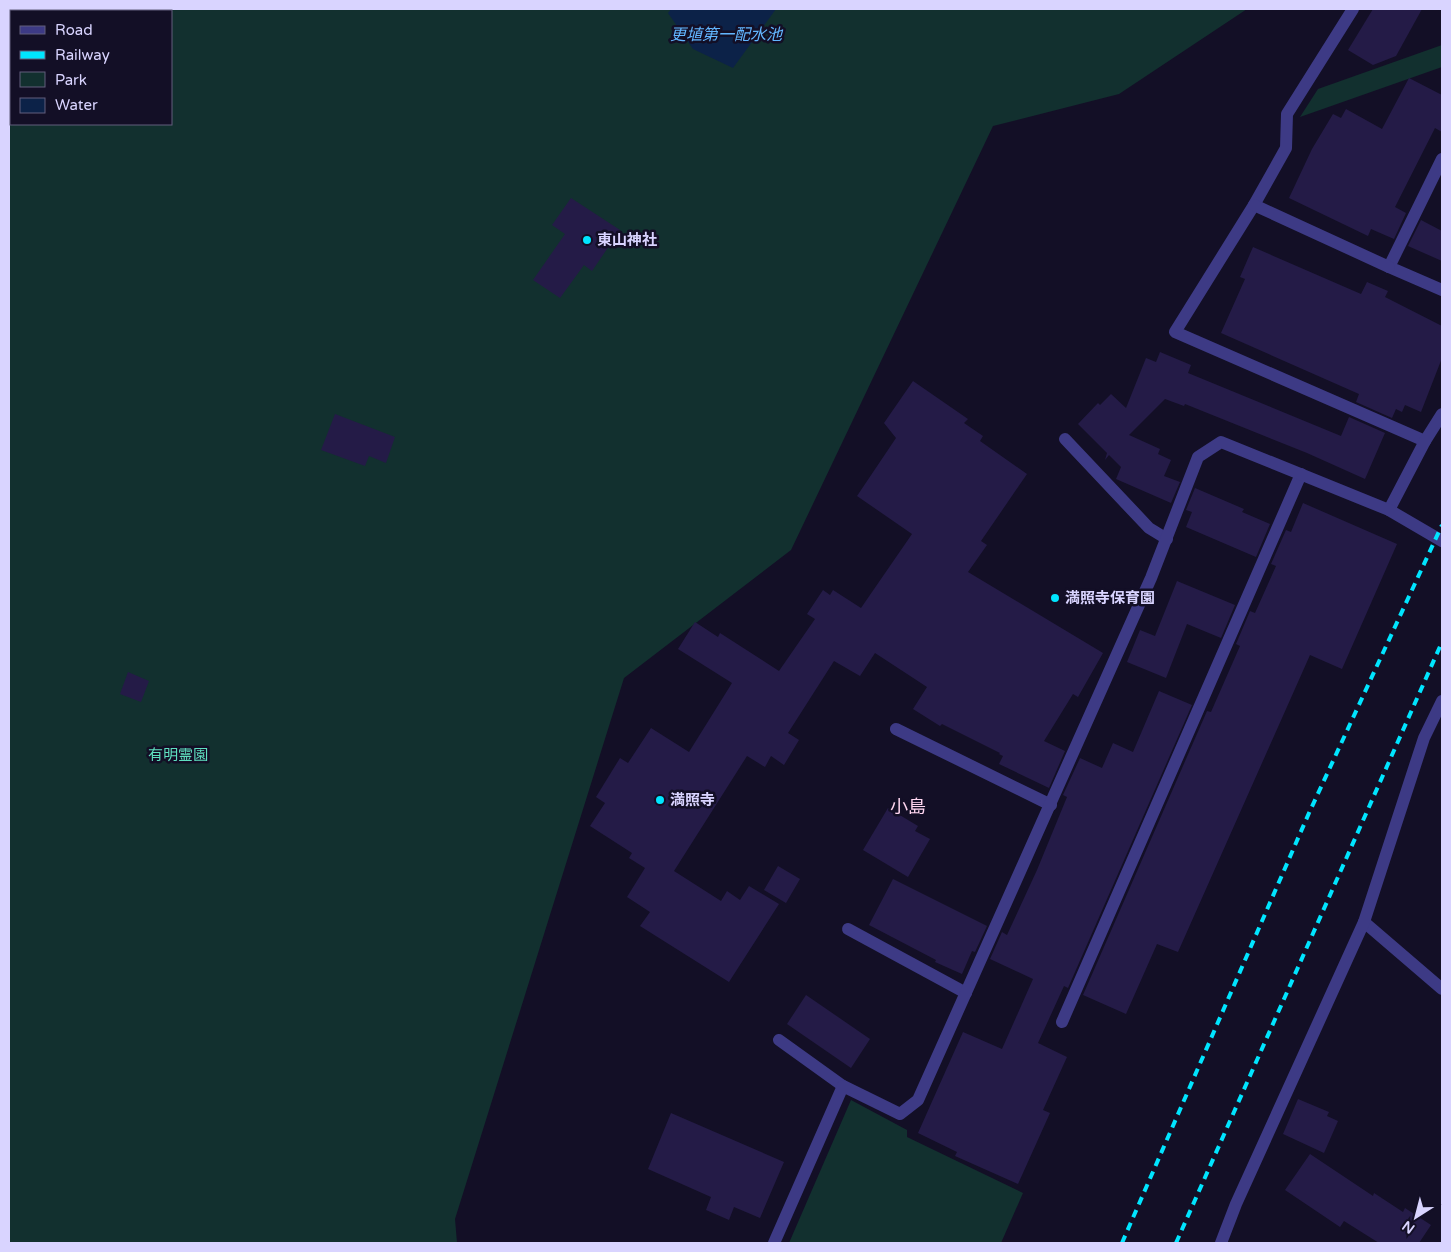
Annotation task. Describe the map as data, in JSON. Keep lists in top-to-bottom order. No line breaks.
{"districts":["小島"],"water":["更埴第一配水池"],"parks":["有明霊園"],"places":["東山神社","満照寺保育園","満照寺"],"legend":["Road","Railway","Park","Water"],"north":"bottom left"}
